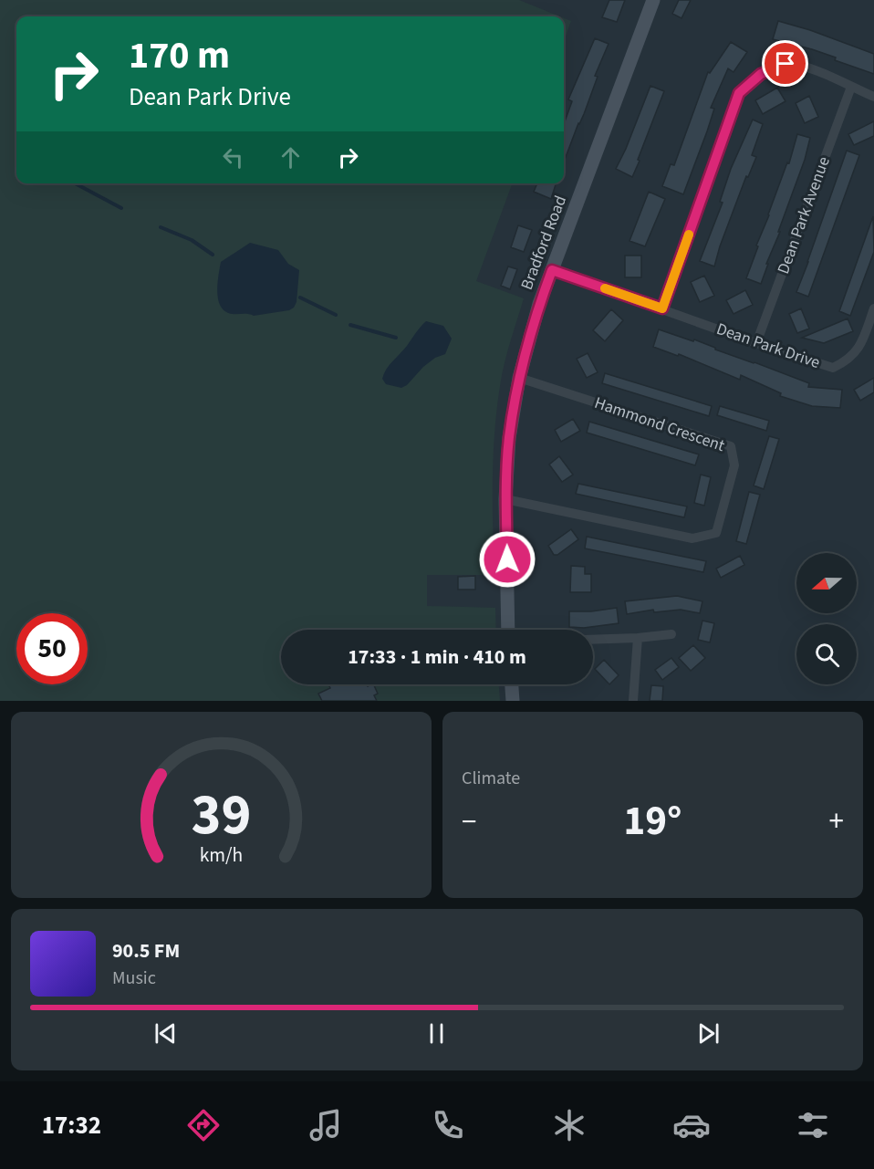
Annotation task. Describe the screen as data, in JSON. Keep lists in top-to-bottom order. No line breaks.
{"streets":{"main road":["Bradford Road"],"street":["Dean Park Avenue","Dean Park Drive","Hammond Crescent"]},"crossings":[["Dean Park Avenue","Dean Park Drive"],["Bradford Road","Dean Park Drive"],["Bradford Road","Hammond Crescent"]],"north":"left","page":{"turn":["170 m","Dean Park Drive"],"limit":"50","trip":"17:33 · 1 min · 410 m","tile":"Climate","heat":["−","19°","+"],"song":["90.5 FM","Music"],"tabs":"17:32","gauge":["39","km/h"]}}
